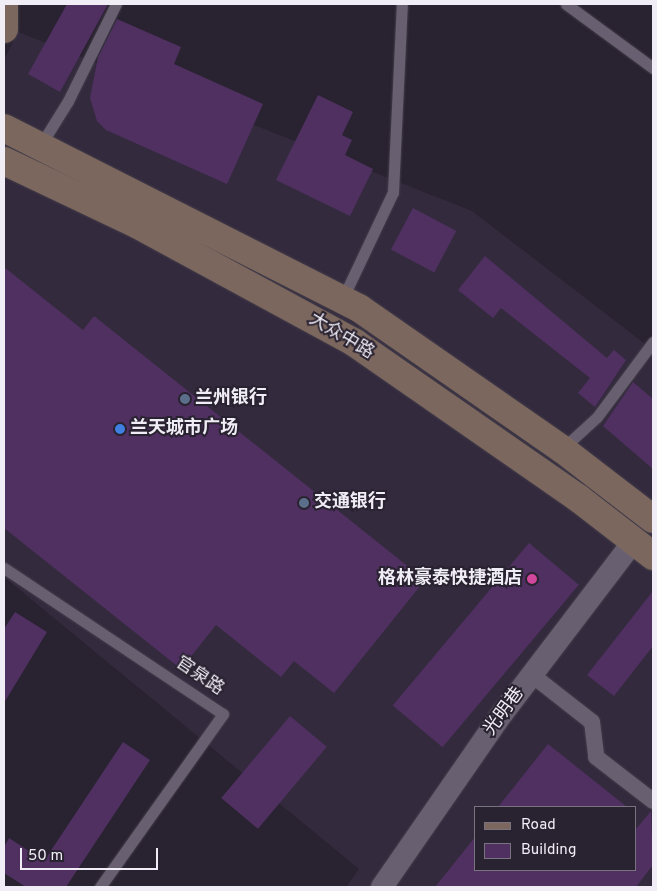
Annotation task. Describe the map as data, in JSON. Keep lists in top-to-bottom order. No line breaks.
{"streets":{"main road":["大众中路"],"street":["光明巷"],"lane":["官泉路"]},"crossings":[["大众中路","光明巷"]],"places":["兰州银行","兰天城市广场","交通银行","格林豪泰快捷酒店"],"legend":["Road","Building"],"scale_bar":"50 m"}
